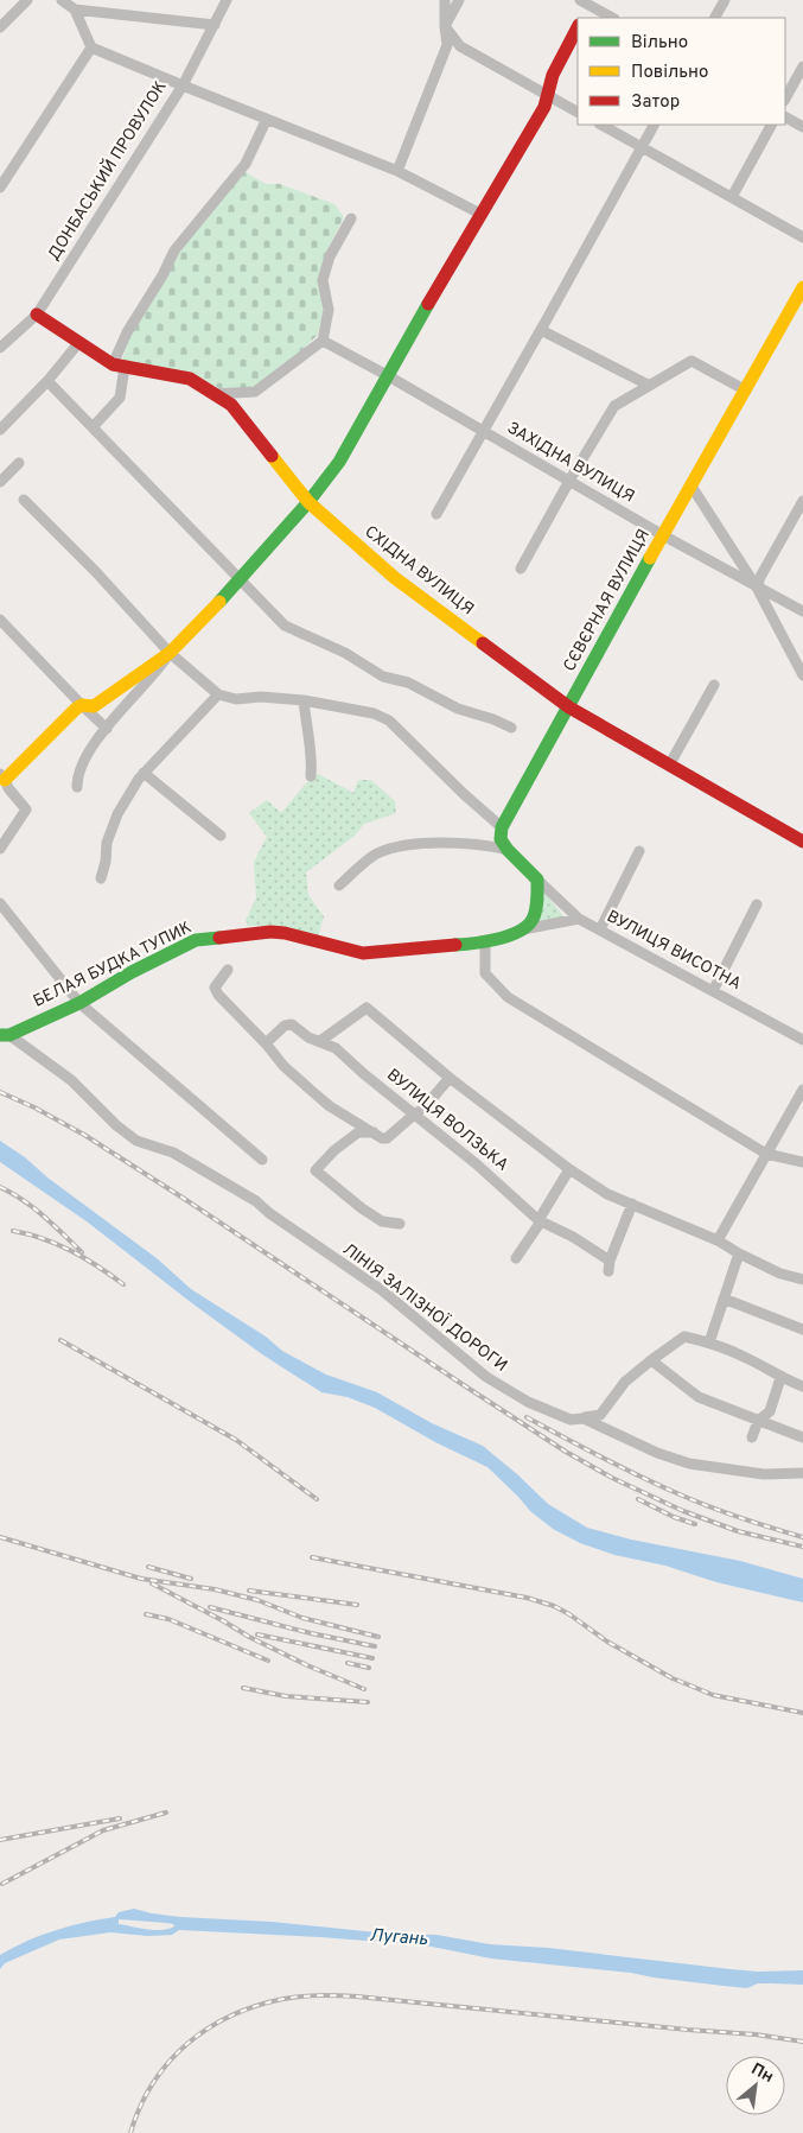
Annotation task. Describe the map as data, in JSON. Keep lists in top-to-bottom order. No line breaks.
{"streets":{"street":["ДОНБАСЬКИЙ ПРОВУЛОК","ЗАХІДНА ВУЛИЦЯ","СХІДНА ВУЛИЦЯ","СЄВЄРНАЯ ВУЛИЦЯ","ВУЛИЦЯ ВИСОТНА","БЕЛАЯ БУДКА ТУПИК","ВУЛИЦЯ ВОЛЗЬКА","ЛІНІЯ ЗАЛІЗНОЇ ДОРОГИ"]},"crossings":[["ДОНБАСЬКИЙ ПРОВУЛОК","СХІДНА ВУЛИЦЯ"],["ЗАХІДНА ВУЛИЦЯ","СЄВЄРНАЯ ВУЛИЦЯ"],["СХІДНА ВУЛИЦЯ","СЄВЄРНАЯ ВУЛИЦЯ"],["БЕЛАЯ БУДКА ТУПИК","ЛІНІЯ ЗАЛІЗНОЇ ДОРОГИ"]],"water":["Лугань"],"legend":["Вільно","Повільно","Затор"],"north":"top right"}
